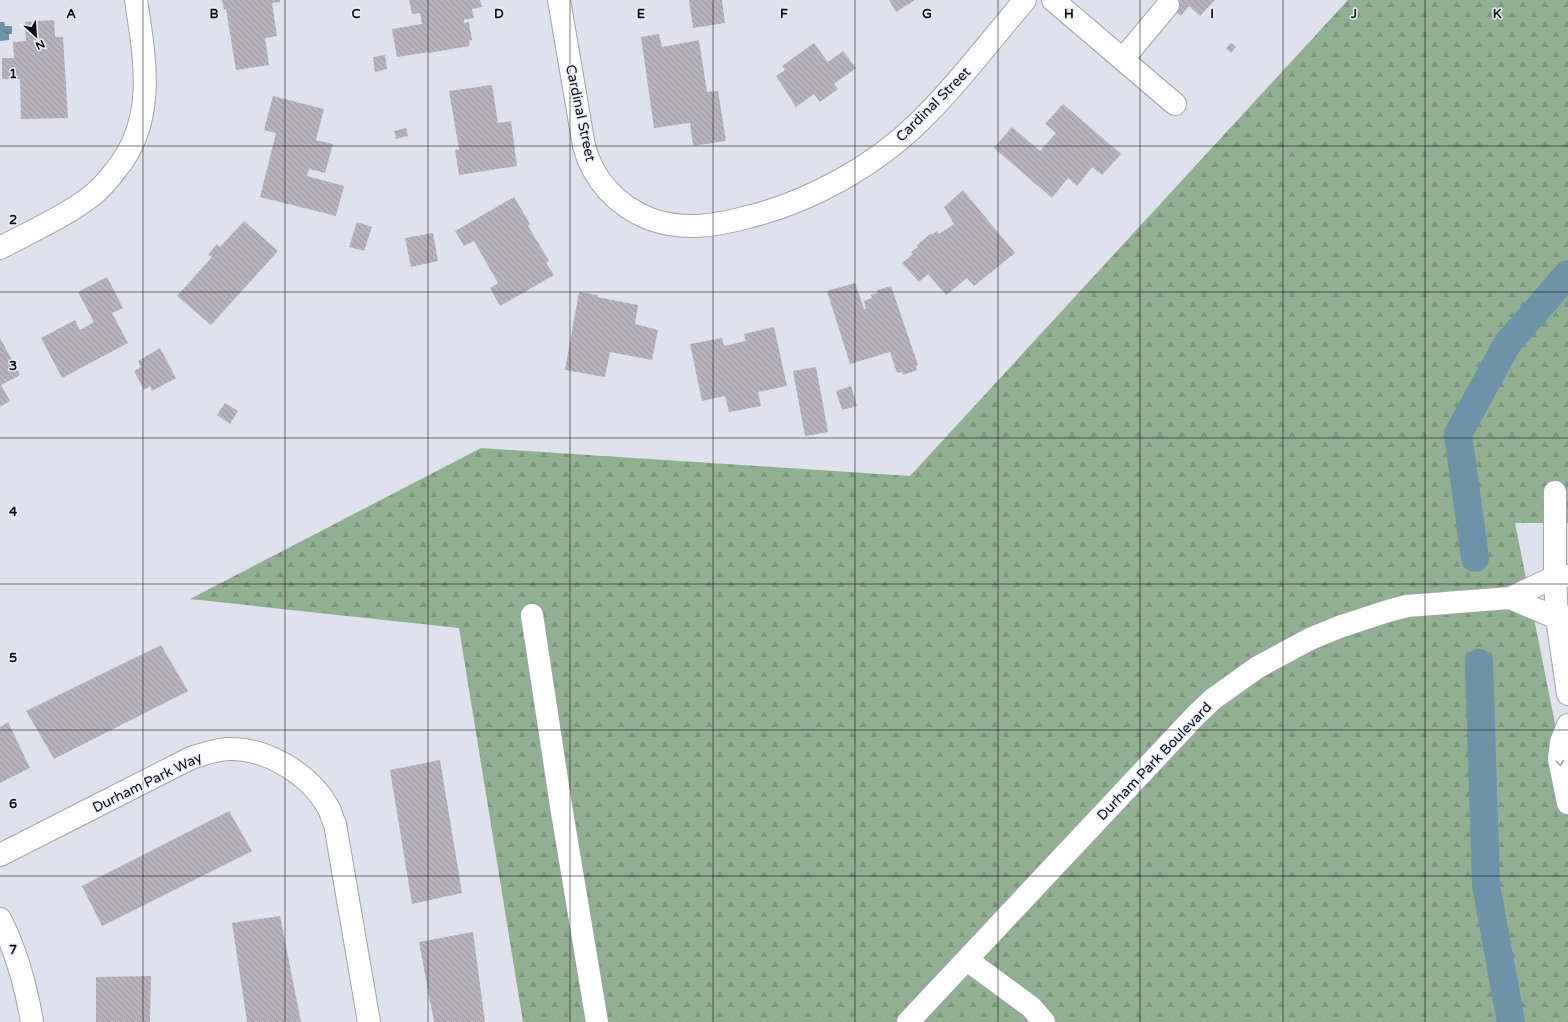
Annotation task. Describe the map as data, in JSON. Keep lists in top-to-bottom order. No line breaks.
{"streets":{"street":["Cardinal Street","Durham Park Boulevard","Durham Park Way"]},"north":"bottom right","grid":{"columns":["A","B","C","D","E","F","G","H","I","J","K"],"rows":["1","2","3","4","5","6","7"]}}
